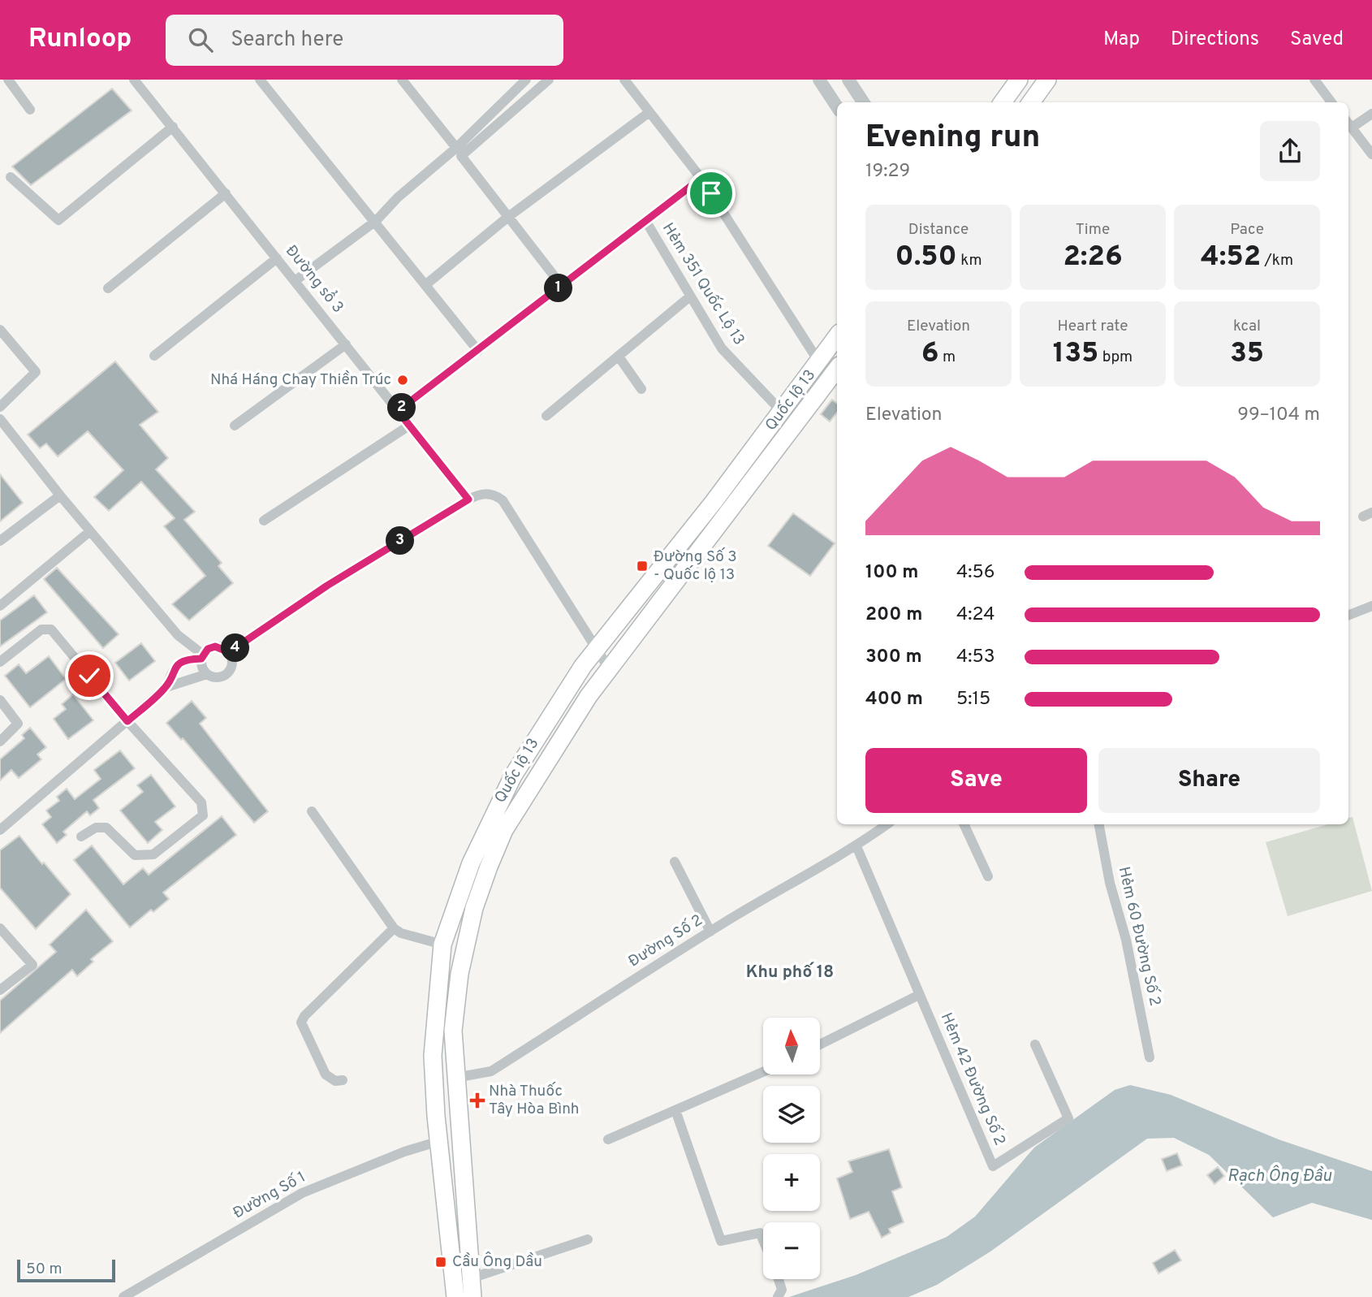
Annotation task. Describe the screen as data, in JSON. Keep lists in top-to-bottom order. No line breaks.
{"streets":{"highway":["Quốc lộ 13"],"street":["Đường sổ 3","Hẻm 351 Quốc Lộ 13","Hẻm 60 Đường Số 2","Đường Số 2","Hẻm 42 Đường Số 2","Đường Số 1"]},"crossings":[["Hẻm 351 Quốc Lộ 13","Quốc lộ 13"],["Quốc lộ 13","Đường Số 2"],["Quốc lộ 13","Đường Số 1"],["Đường Số 2","Hẻm 42 Đường Số 2"]],"districts":["Khu phố 18"],"water":["Rạch Ông Đầu"],"places":{"other":["Nhá Háng Chay Thiền Trúc"],"transit":["Đường Số 3 - Quốc lộ 13","Cầu Ông Dầu"],"health":["Nhà Thuốc Tây Hòa Bình"]},"scale_bar":"50 m","north":"top","page":{"header":"Runloop","search":"Search here","nav":["Map","Directions","Saved"],"heading":["Evening run","19:29"],"stats":[["Distance","0.50 km"],["Time","2:26"],["Pace","4:52 /km"],["Elevation","6 m"],["Heart rate","135 bpm"],["kcal","35"]],"pins":["1","2","3","4"],"chart":["Elevation","99–104 m"],"list":[{"name":"100 m","note":"4:56"},{"name":"200 m","note":"4:24"},{"name":"300 m","note":"4:53"},{"name":"400 m","note":"5:15"}],"buttons":["Save","Share"],"map_buttons":["+","−"],"scale":"50 m"}}
